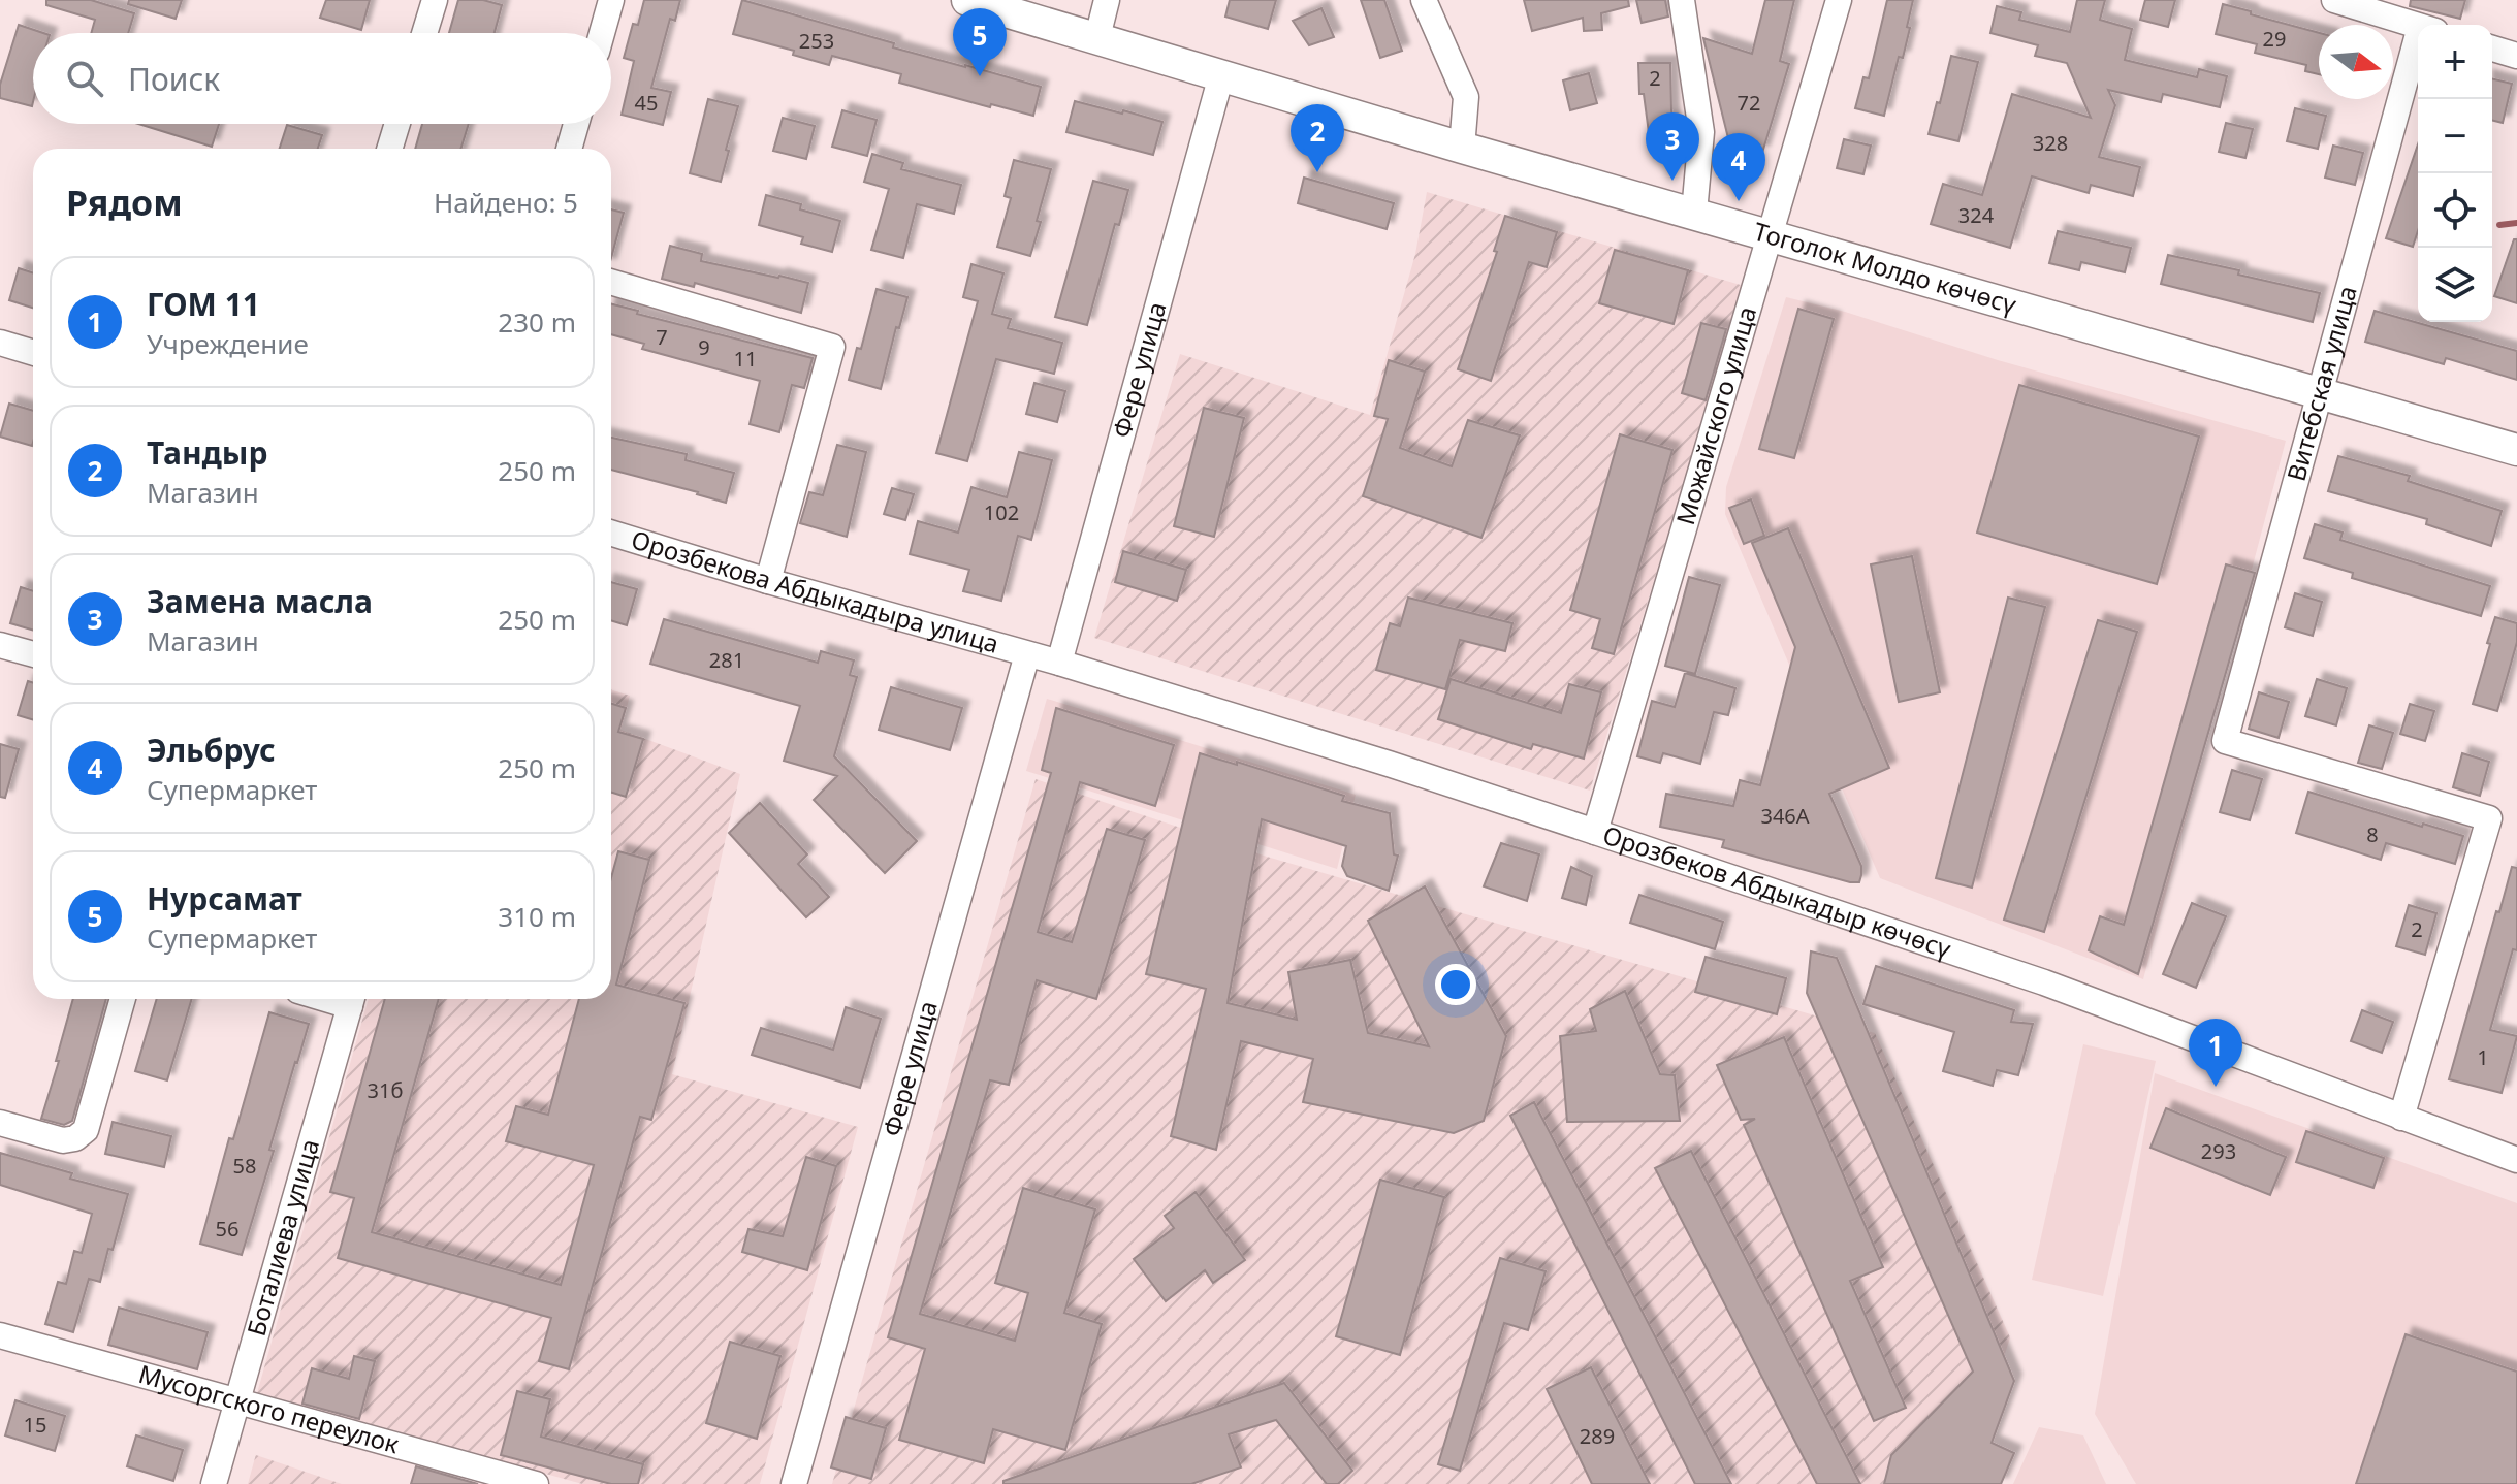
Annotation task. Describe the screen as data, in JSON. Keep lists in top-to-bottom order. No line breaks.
{"streets":{"main road":["Тоголок Молдо көчөсү"],"street":["Фере улица","Витебская улица","Можайского улица","Орозбекова Абдыкадыра улица","Орозбеков Абдыкадыр көчөсү","Боталиева улица","Мусоргского переулок"]},"crossings":[["Тоголок Молдо көчөсү","Фере улица"],["Тоголок Молдо көчөсү","Витебская улица"],["Тоголок Молдо көчөсү","Можайского улица"],["Фере улица","Орозбекова Абдыкадыра улица"],["Фере улица","Орозбеков Абдыкадыр көчөсү"],["Витебская улица","Орозбеков Абдыкадыр көчөсү"],["Можайского улица","Орозбеков Абдыкадыр көчөсү"],["Орозбекова Абдыкадыра улица","Орозбеков Абдыкадыр көчөсү"],["Боталиева улица","Мусоргского переулок"]],"house_numbers":["29","253","2","45","72","328","324","7","9","11","102","281","346А","8","2","1","31б","293","58","56","15","289"],"north":"right","page":{"pins":["5","2","3","4","1"],"map_buttons":["+","−"],"search":"Поиск","heading":["Рядом","Найдено: 5"],"list":[{"mark":"1","name":"ГОМ 11","note":"Учреждение","value":"230 m"},{"mark":"2","name":"Тандыр","note":"Магазин","value":"250 m"},{"mark":"3","name":"Замена масла","note":"Магазин","value":"250 m"},{"mark":"4","name":"Эльбрус","note":"Супермаркет","value":"250 m"},{"mark":"5","name":"Нурсамат","note":"Супермаркет","value":"310 m"}]}}
